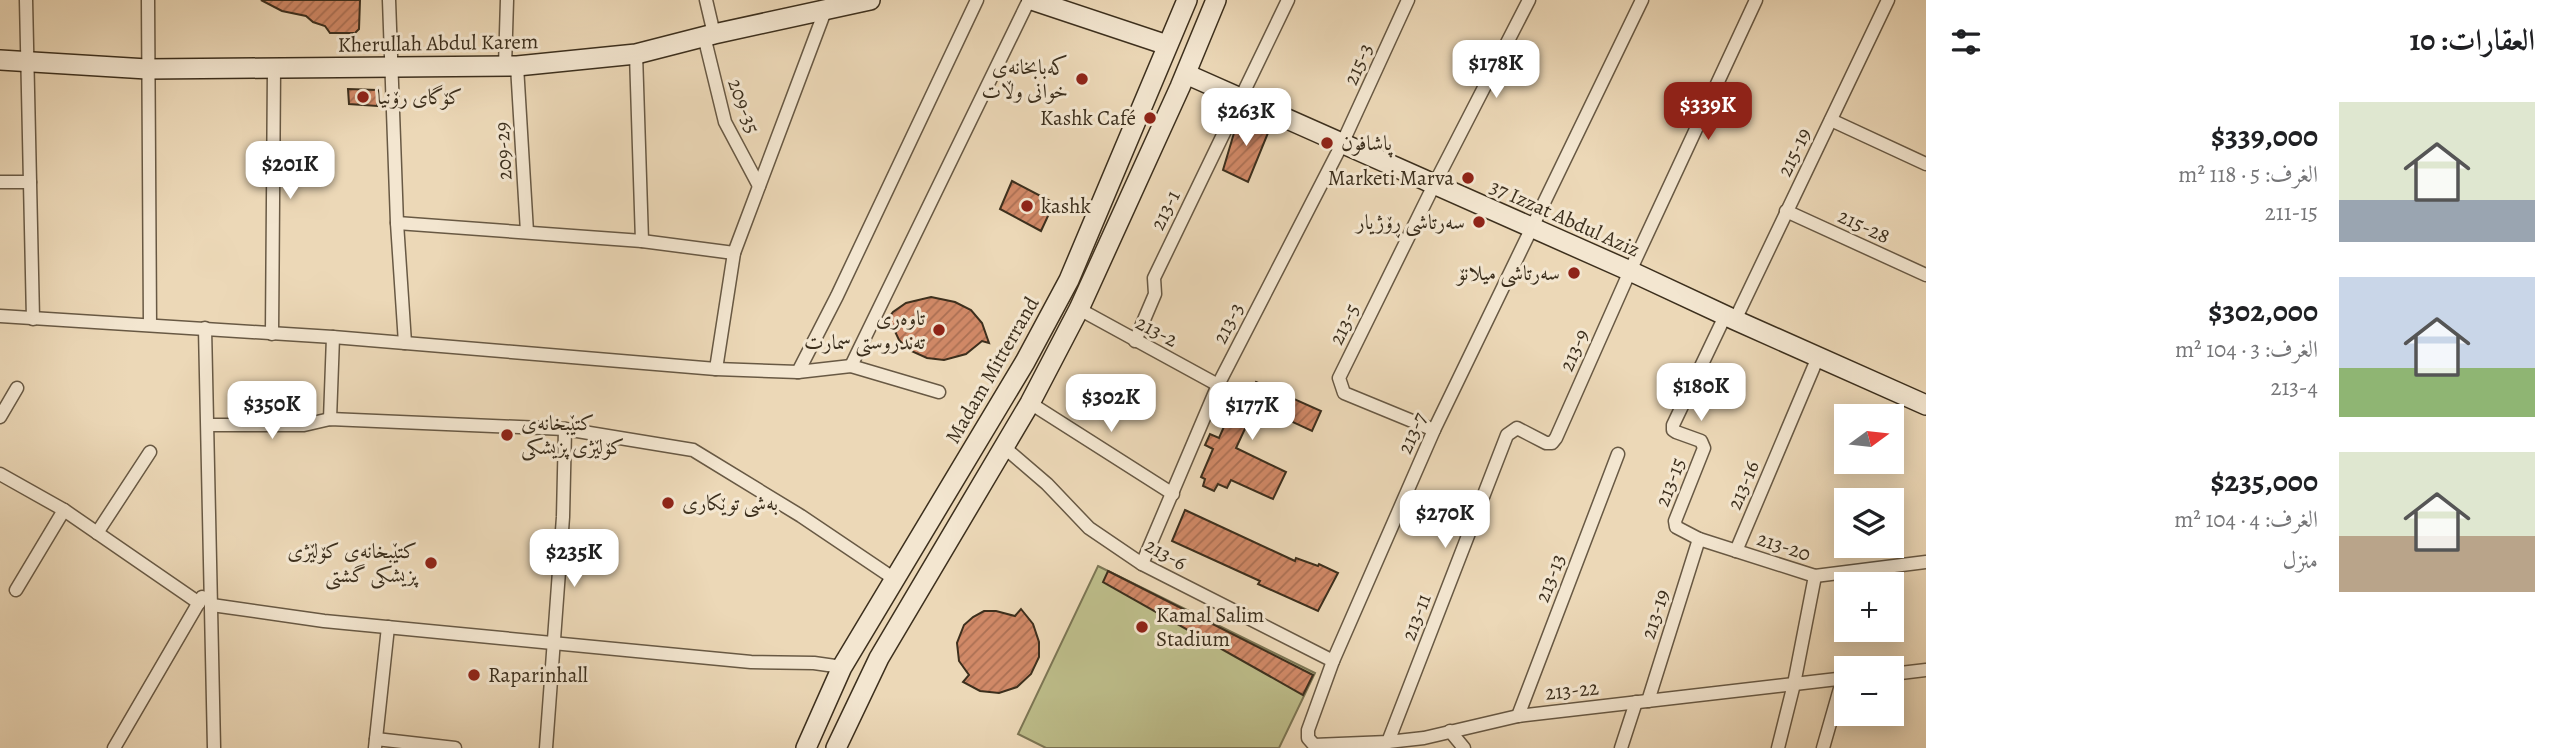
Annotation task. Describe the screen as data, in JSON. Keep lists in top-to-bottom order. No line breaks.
{"streets":{"street":["Kherullah Abdul Karem","215-3","209-35","209-29","215-19","213-1","37 Izzat Abdul Aziz","215-28","213-3","213-5","213-2","213-9","Madam Mitterrand","213-7","213-15","213-16","213-20","213-6","213-13","213-19","213-11","213-22"]},"crossings":[["Kherullah Abdul Karem","209-35"],["Kherullah Abdul Karem","209-29"],["215-3","37 Izzat Abdul Aziz"],["215-3","213-3"],["215-19","37 Izzat Abdul Aziz"],["215-19","215-28"],["215-19","213-15"],["213-1","37 Izzat Abdul Aziz"],["213-1","213-2"],["37 Izzat Abdul Aziz","213-3"],["37 Izzat Abdul Aziz","213-5"],["37 Izzat Abdul Aziz","213-9"],["37 Izzat Abdul Aziz","213-7"],["37 Izzat Abdul Aziz","213-15"],["37 Izzat Abdul Aziz","213-16"],["213-3","213-2"],["213-3","213-6"],["213-5","213-7"],["213-9","213-11"],["213-7","213-6"],["213-7","213-22"],["213-15","213-20"],["213-16","213-20"],["213-20","213-19"],["213-13","213-22"],["213-19","213-22"],["213-11","213-22"]],"places":["کەبابخانەی خوانی وڵات","کۆگای رۆنیا","Kashk Café","پاشافون","Marketi Marva","kashk","سەرتاشی ڕۆژیار","سەرتاشی میلانۆ","تاوەری تەندروستی سمارت","كتێبخانە‌ی كۆلێژی پزیشكی","بە‌شی توێكاری","کتێبخانەی کۆلێژی پزیشکی گشتی","Kamal Salim Stadium","Raparinhall"],"north":"right","page":{"heading":"العقارات: 10","price":["$178K","$339K","$263K","$201K","$180K","$302K","$350K","$177K","$270K","$235K"],"list":[{"name":"$339,000","note":"الغرف: 5 · 118 m² · 211-15"},{"name":"$302,000","note":"الغرف: 3 · 104 m² · 213-4"},{"name":"$235,000","note":"الغرف: 4 · 104 m² · منزل"}],"map_buttons":["+","−"]}}
